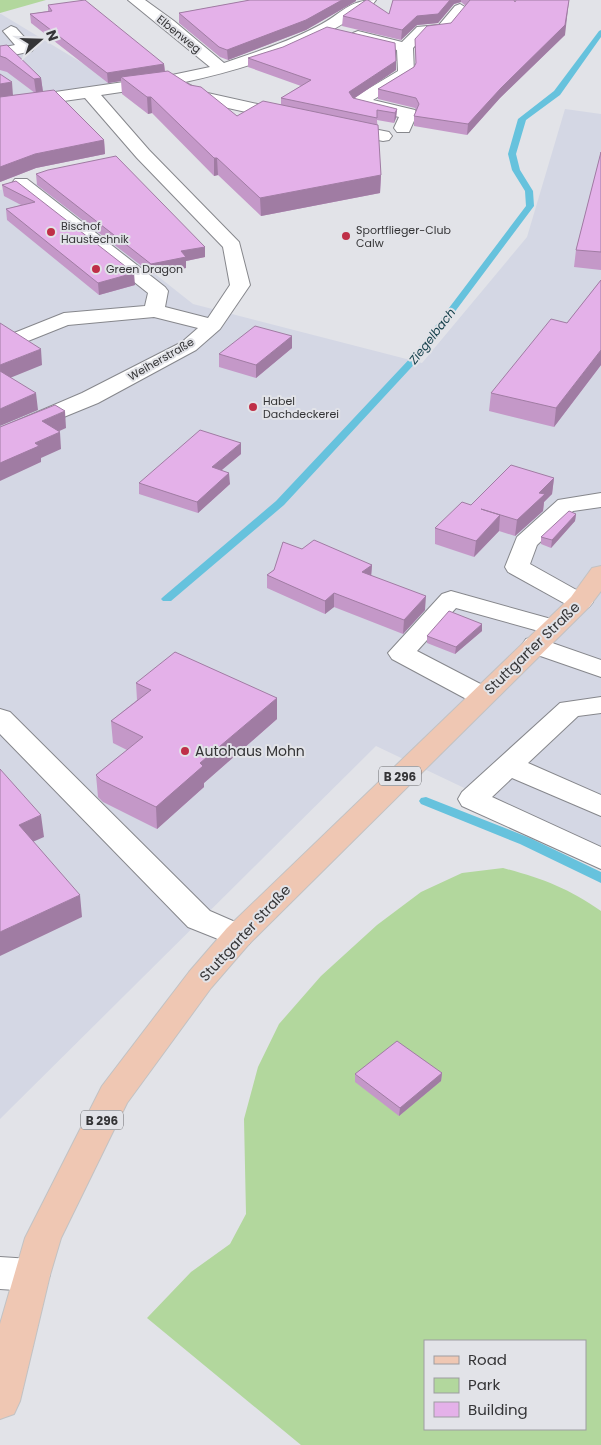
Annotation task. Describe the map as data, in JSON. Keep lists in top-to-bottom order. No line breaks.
{"streets":{"main road":["Stuttgarter Straße","B 296"],"street":["Elbenweg","Weiherstraße"]},"water":["Ziegelbach"],"places":["Bischof Haustechnik","Sportflieger-Club Calw","Green Dragon","Habel Dachdeckerei","Autohaus Mohn"],"legend":["Road","Park","Building"],"north":"right"}
